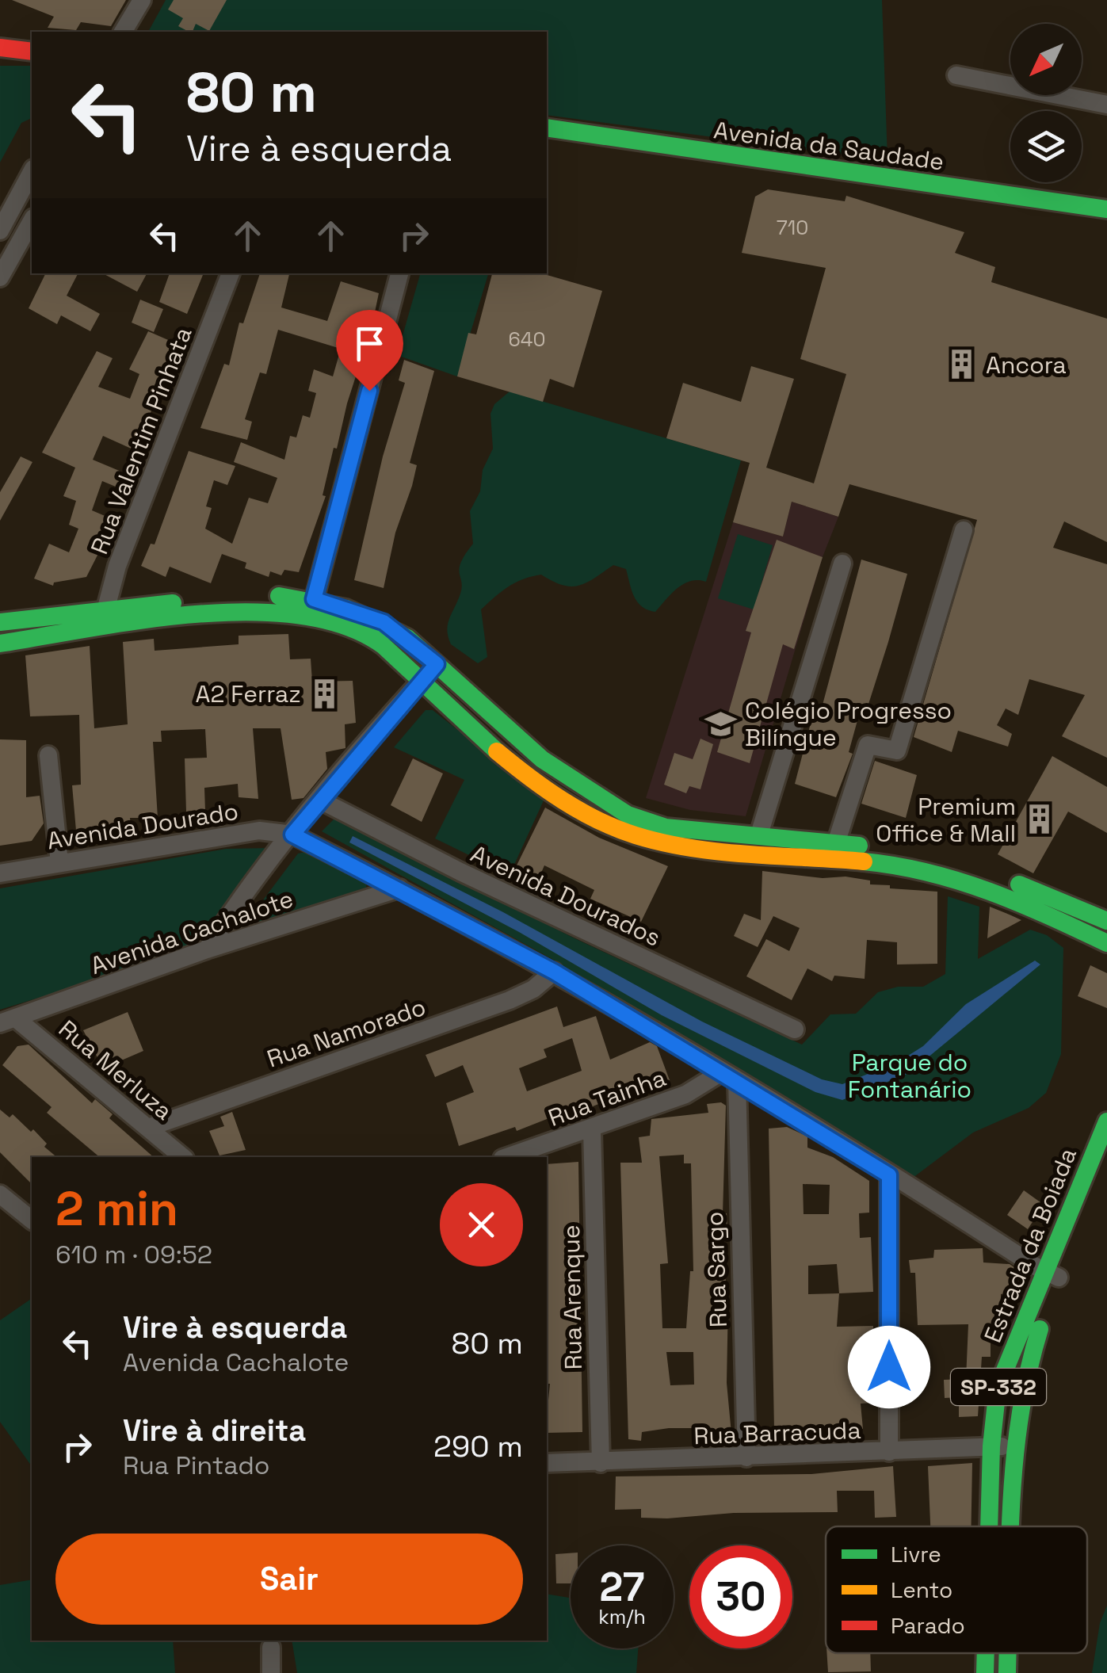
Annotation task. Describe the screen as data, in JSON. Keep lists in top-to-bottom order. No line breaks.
{"streets":{"main road":["Avenida da Saudade","Estrada da Boiada","SP-332"],"street":["Rua Valentim Pinhata","Avenida Dourado","Avenida Dourados","Avenida Cachalote","Rua Namorado","Rua Merluza","Rua Tainha","Rua Sargo","Rua Arenque","Rua Barracuda"]},"crossings":[["Avenida Cachalote","Rua Merluza"],["Rua Namorado","Rua Merluza"],["Rua Tainha","Rua Sargo"],["Rua Tainha","Rua Arenque"],["Estrada da Boiada","Rua Barracuda"],["Rua Sargo","Rua Barracuda"],["Rua Arenque","Rua Barracuda"]],"parks":["Parque do Fontanário"],"places":{"building":["Ancora","A2 Ferraz","Premium Office & Mall"],"school or university":["Colégio Progresso Bilíngue"]},"house_numbers":["710","640"],"legend":["Livre","Lento","Parado"],"north":"bottom left","page":{"turn":["80 m","Vire à esquerda"],"heading":["2 min","610 m · 09:52"],"list":[{"name":"Vire à esquerda","note":"Avenida Cachalote","value":"80 m"},{"name":"Vire à direita","note":"Rua Pintado","value":"290 m"}],"buttons":"Sair","speed":"27 km/h","limit":"30"}}
